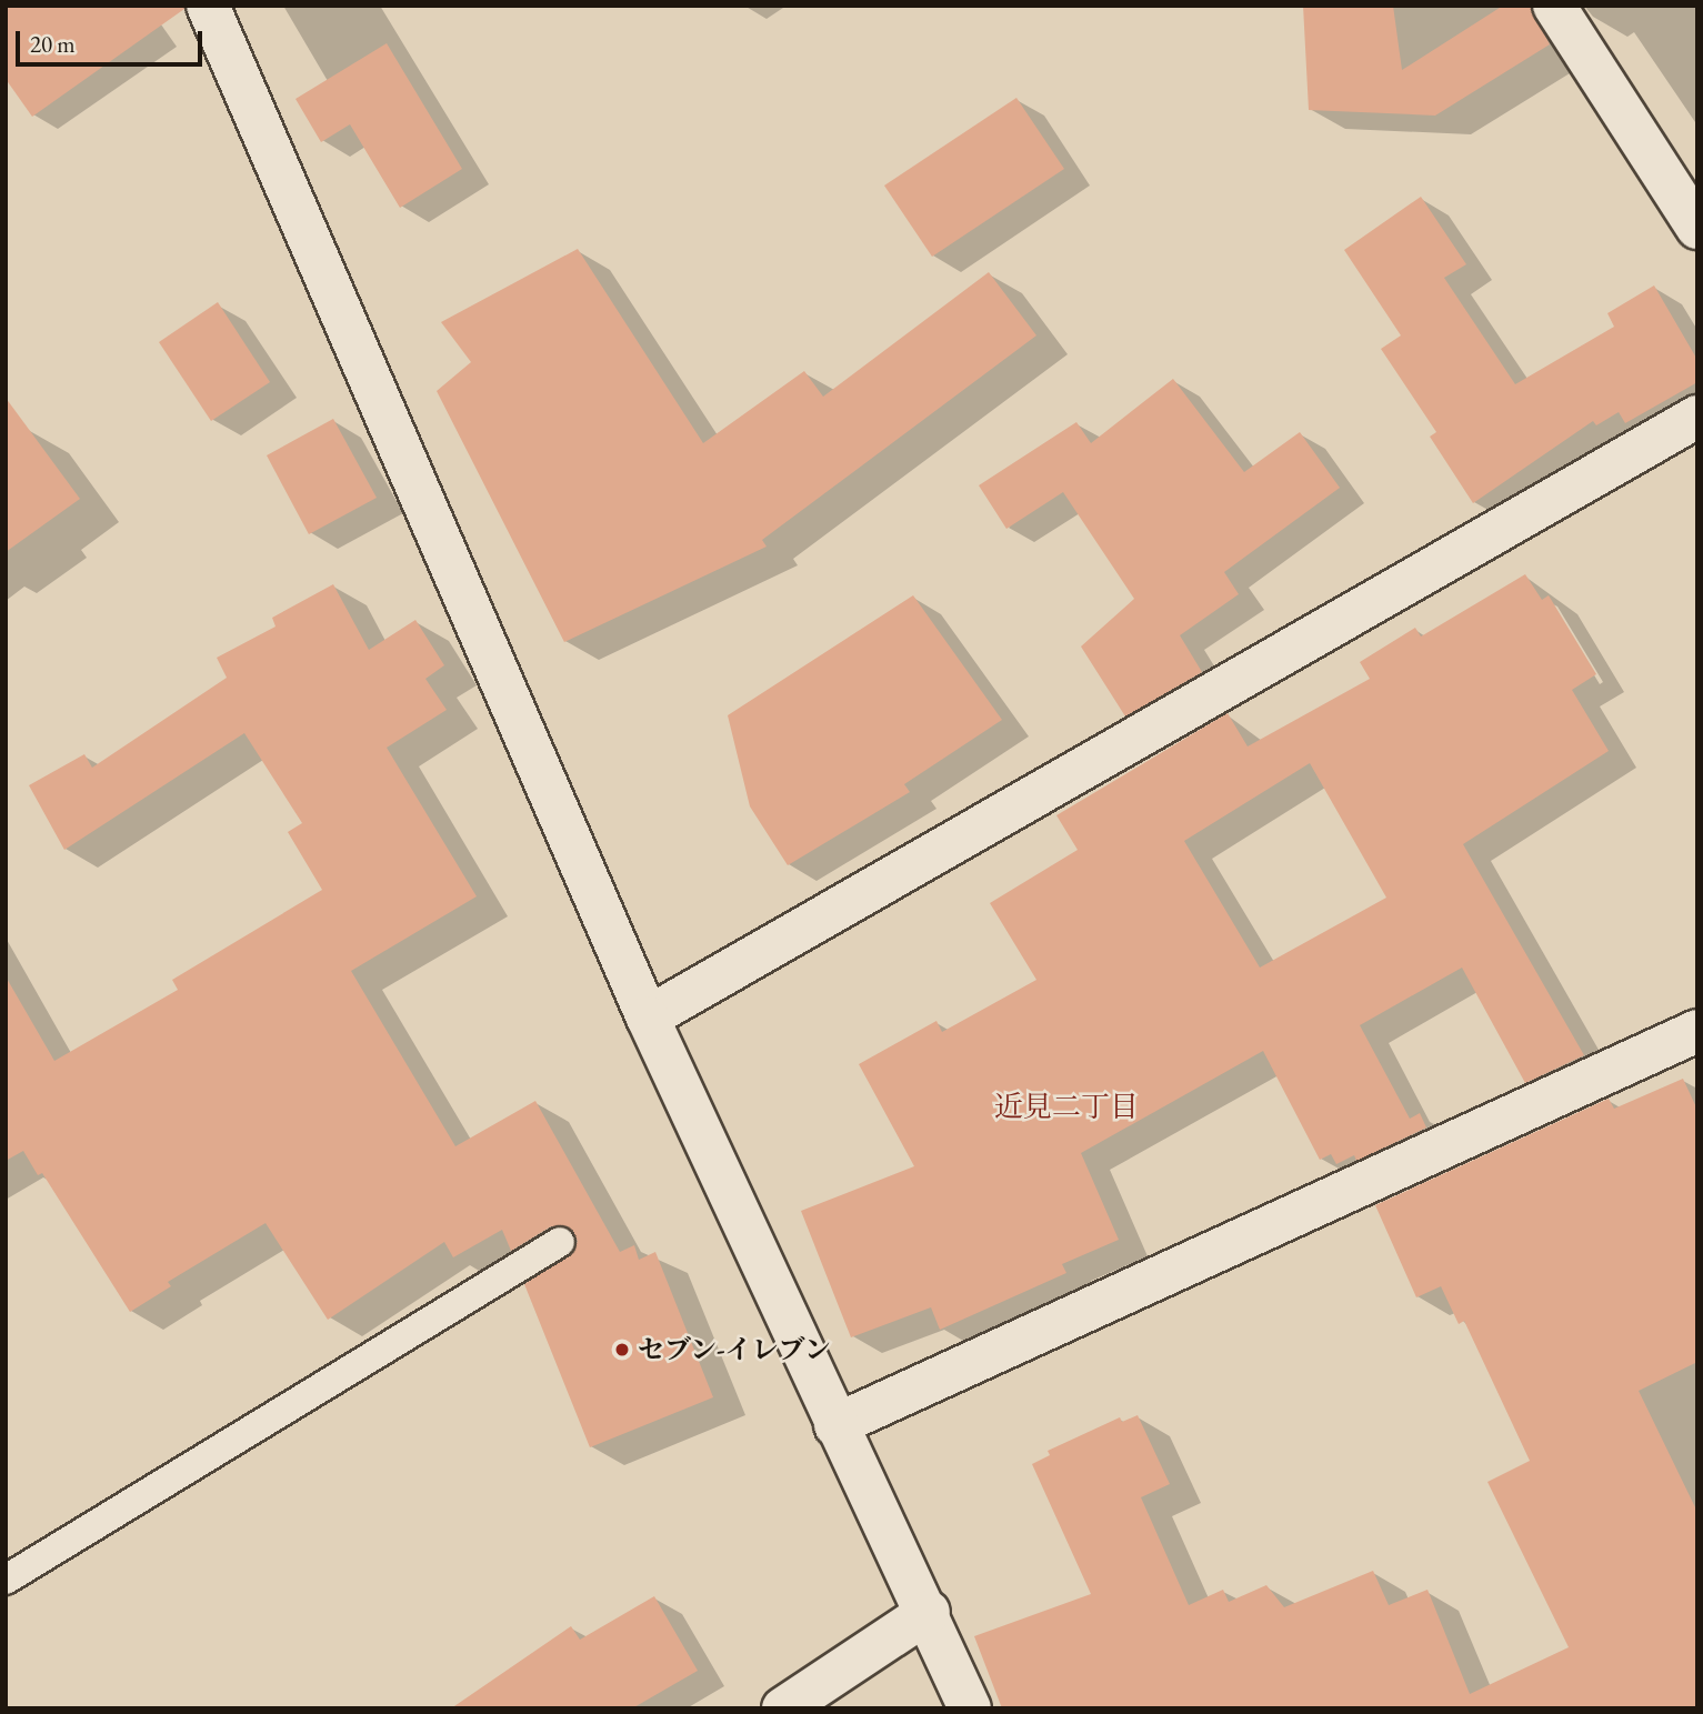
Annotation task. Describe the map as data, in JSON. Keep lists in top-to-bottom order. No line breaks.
{"districts":["近見二丁目"],"places":["セブン-イレブン"],"scale_bar":"20 m"}
